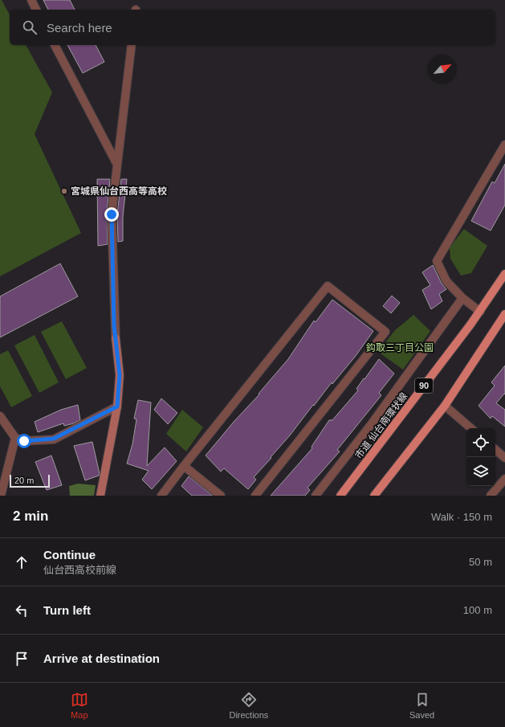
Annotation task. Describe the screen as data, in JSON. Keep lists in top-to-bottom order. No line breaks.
{"streets":{"main road":["90","市道 仙台南環状線"]},"parks":["鈎取三丁目公園"],"places":["宮城県仙台西高等高校"],"scale_bar":"20 m","north":"top right","page":{"search":"Search here","scale":"20 m","heading":["2 min","Walk · 150 m"],"list":[["Continue","仙台西高校前線","50 m"],["Turn left","100 m"],"Arrive at destination"],"nav":["Map","Directions","Saved"]}}
